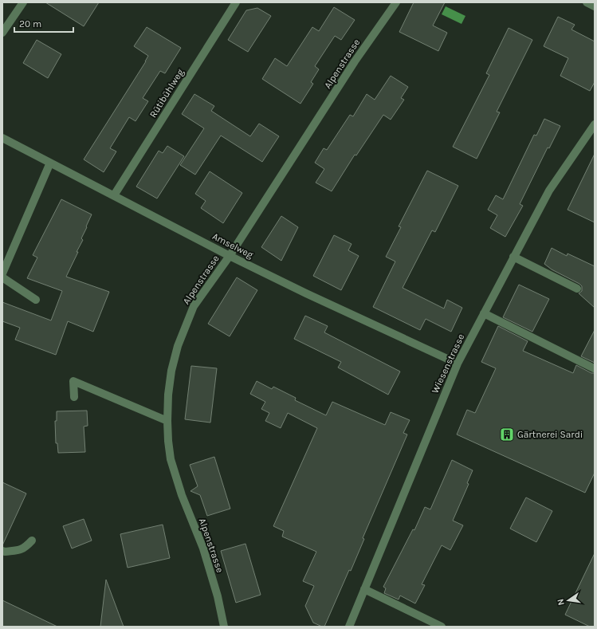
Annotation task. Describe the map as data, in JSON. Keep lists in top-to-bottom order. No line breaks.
{"streets":{"street":["Alpenstrasse","Rütibühlweg","Amselweg","Wiesenstrasse"]},"crossings":[["Alpenstrasse","Amselweg"],["Rütibühlweg","Amselweg"],["Amselweg","Wiesenstrasse"]],"places":{"building":["Gärtnerei Sardi"]},"scale_bar":"20 m","north":"left"}
